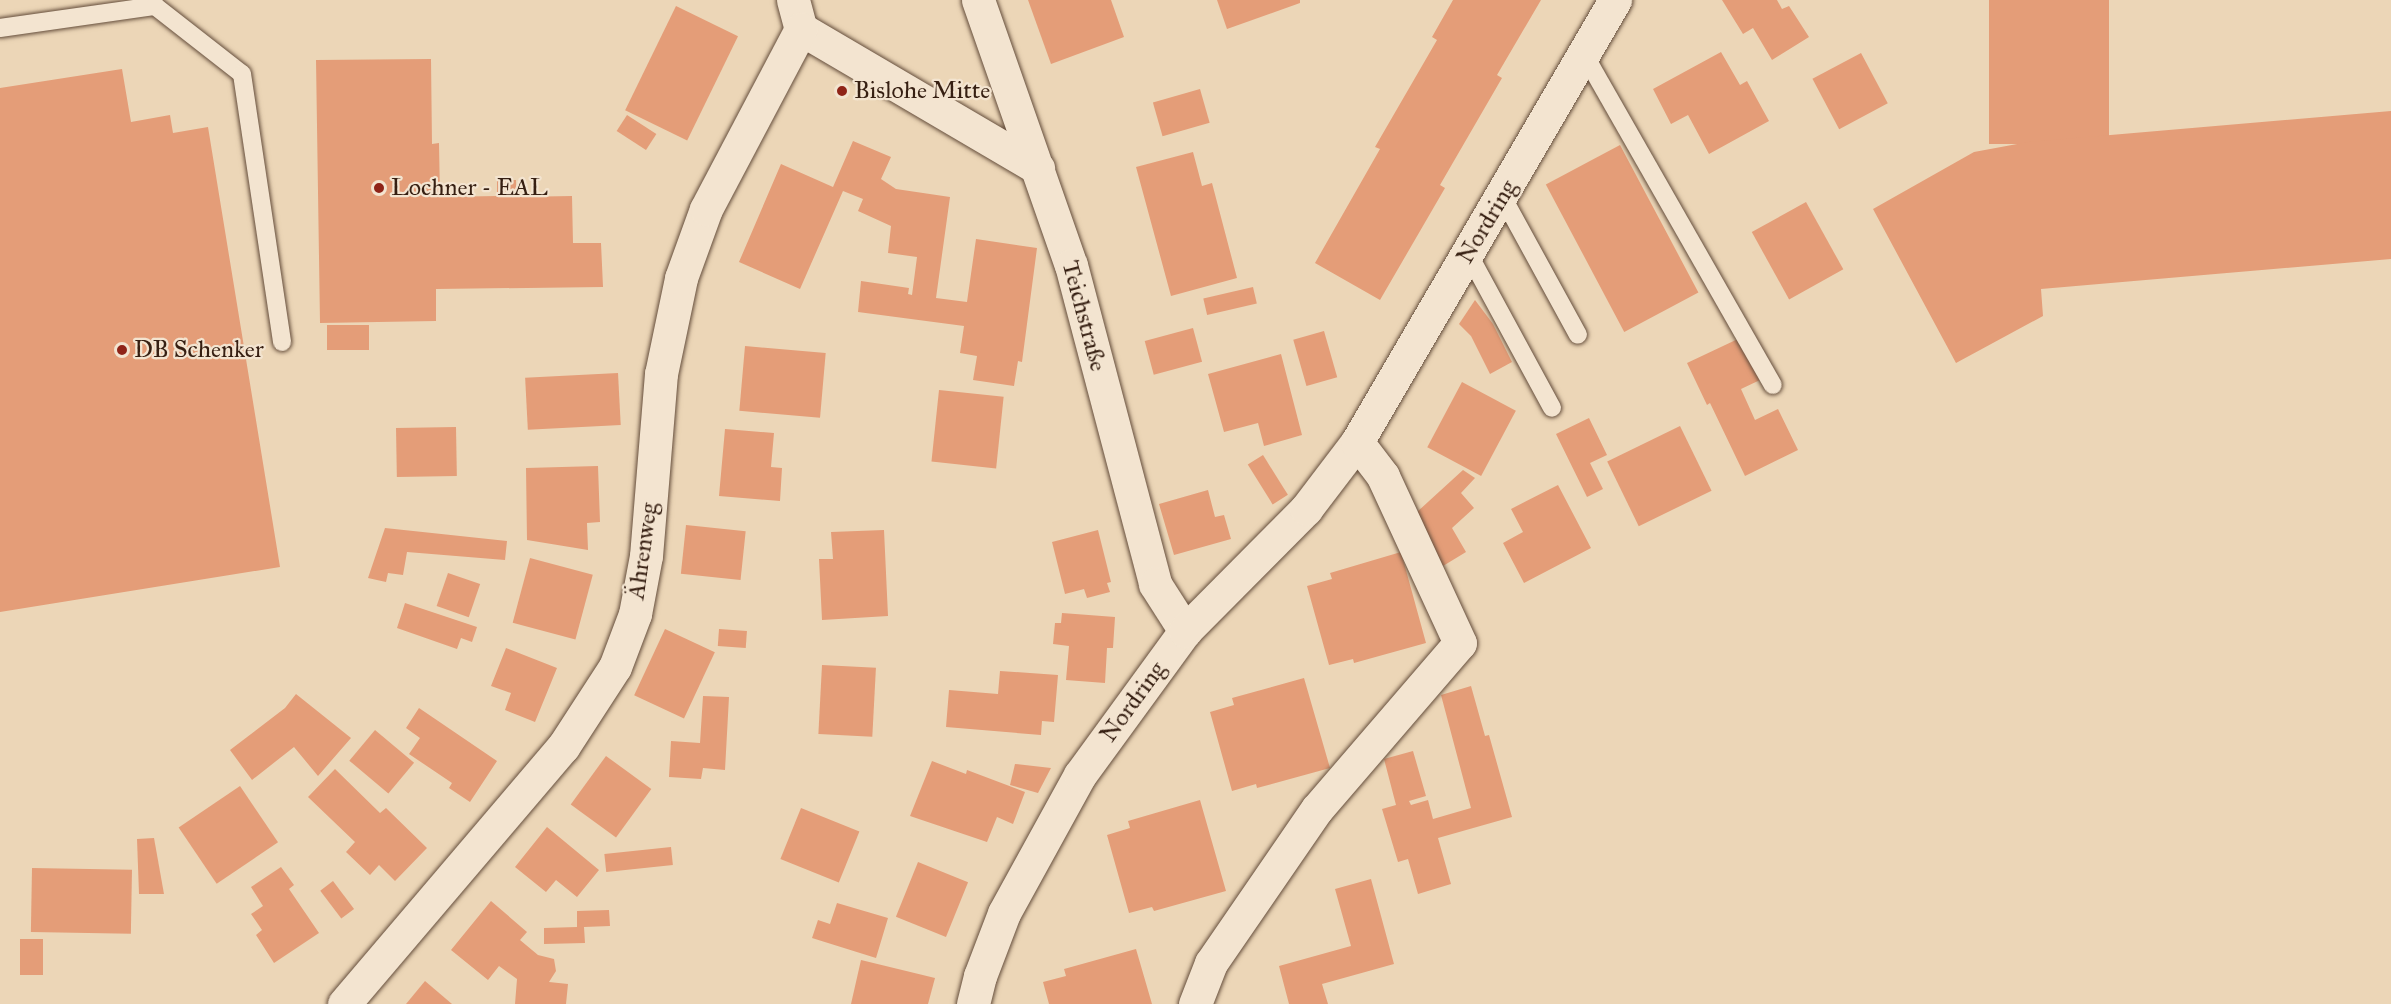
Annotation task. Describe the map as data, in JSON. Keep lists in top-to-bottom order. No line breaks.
{"streets":{"street":["Nordring","Teichstraße","Ährenweg"]},"crossings":[["Nordring","Teichstraße"]],"places":["Bislohe Mitte","Lochner - EAL","DB Schenker"]}
